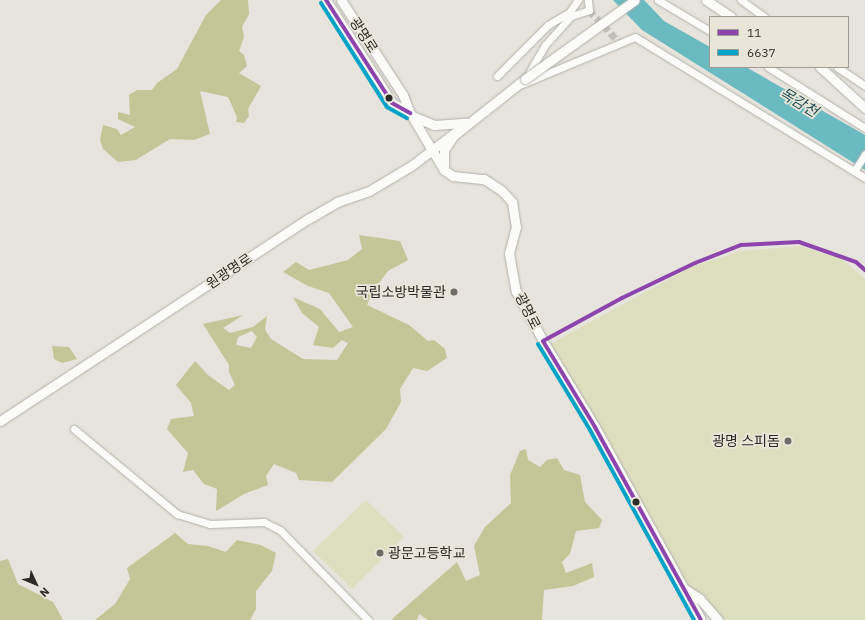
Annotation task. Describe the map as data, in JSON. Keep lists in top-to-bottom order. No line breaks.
{"streets":{"main road":["광명로","원광명로"]},"crossings":[["광명로","원광명로"]],"water":["목감천"],"places":["국립소방박물관","광명 스피돔","광문고등학교"],"lines":["transit line 11","transit line 6637"],"legend":["11","6637"],"north":"bottom right"}
